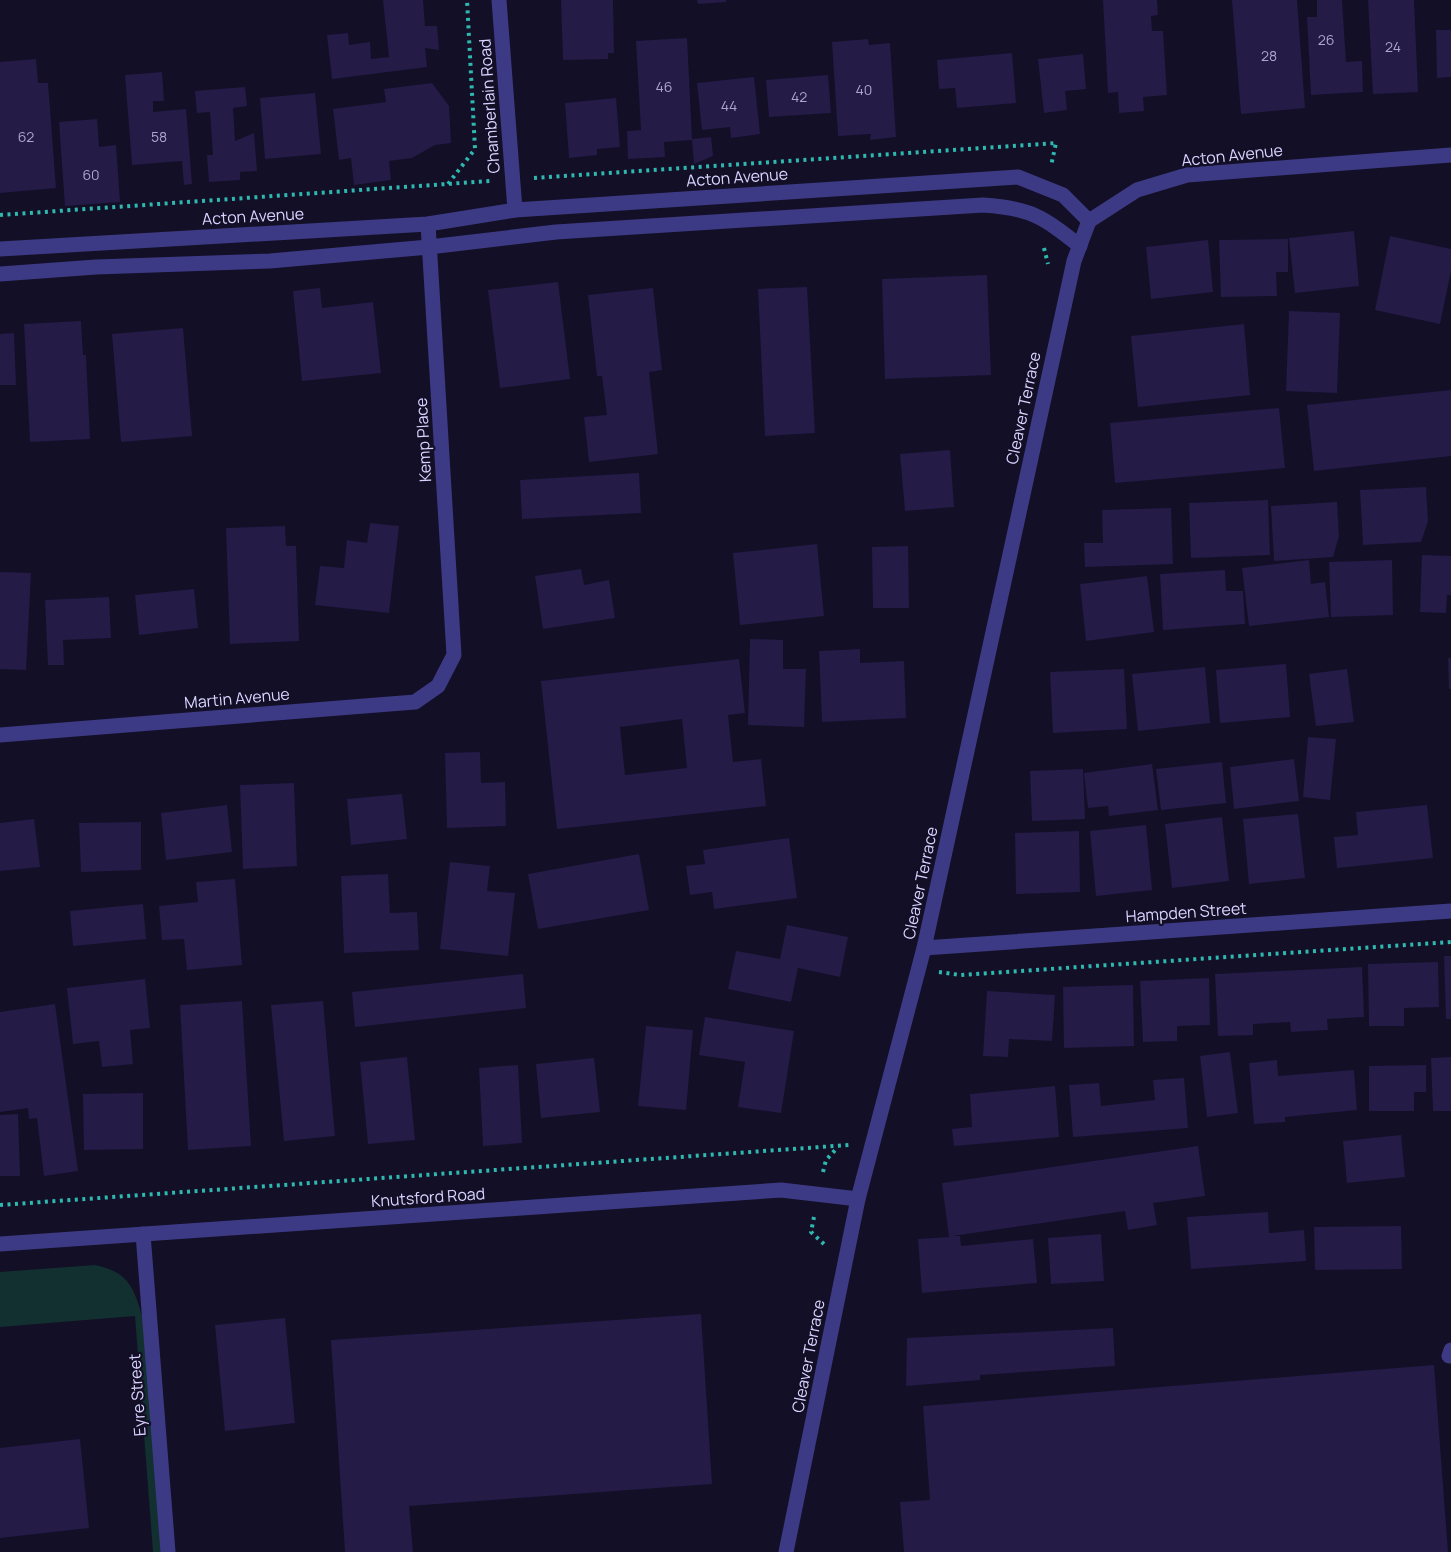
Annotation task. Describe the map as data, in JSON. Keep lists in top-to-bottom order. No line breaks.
{"streets":{"street":["Chamberlain Road","Acton Avenue","Cleaver Terrace","Kemp Place","Martin Avenue","Hampden Street","Knutsford Road","Eyre Street"]},"crossings":[["Chamberlain Road","Acton Avenue"],["Acton Avenue","Cleaver Terrace"],["Acton Avenue","Kemp Place"],["Cleaver Terrace","Hampden Street"],["Cleaver Terrace","Knutsford Road"],["Kemp Place","Martin Avenue"],["Knutsford Road","Eyre Street"]],"house_numbers":["26","24","28","46","40","42","44","62","58","60"]}
